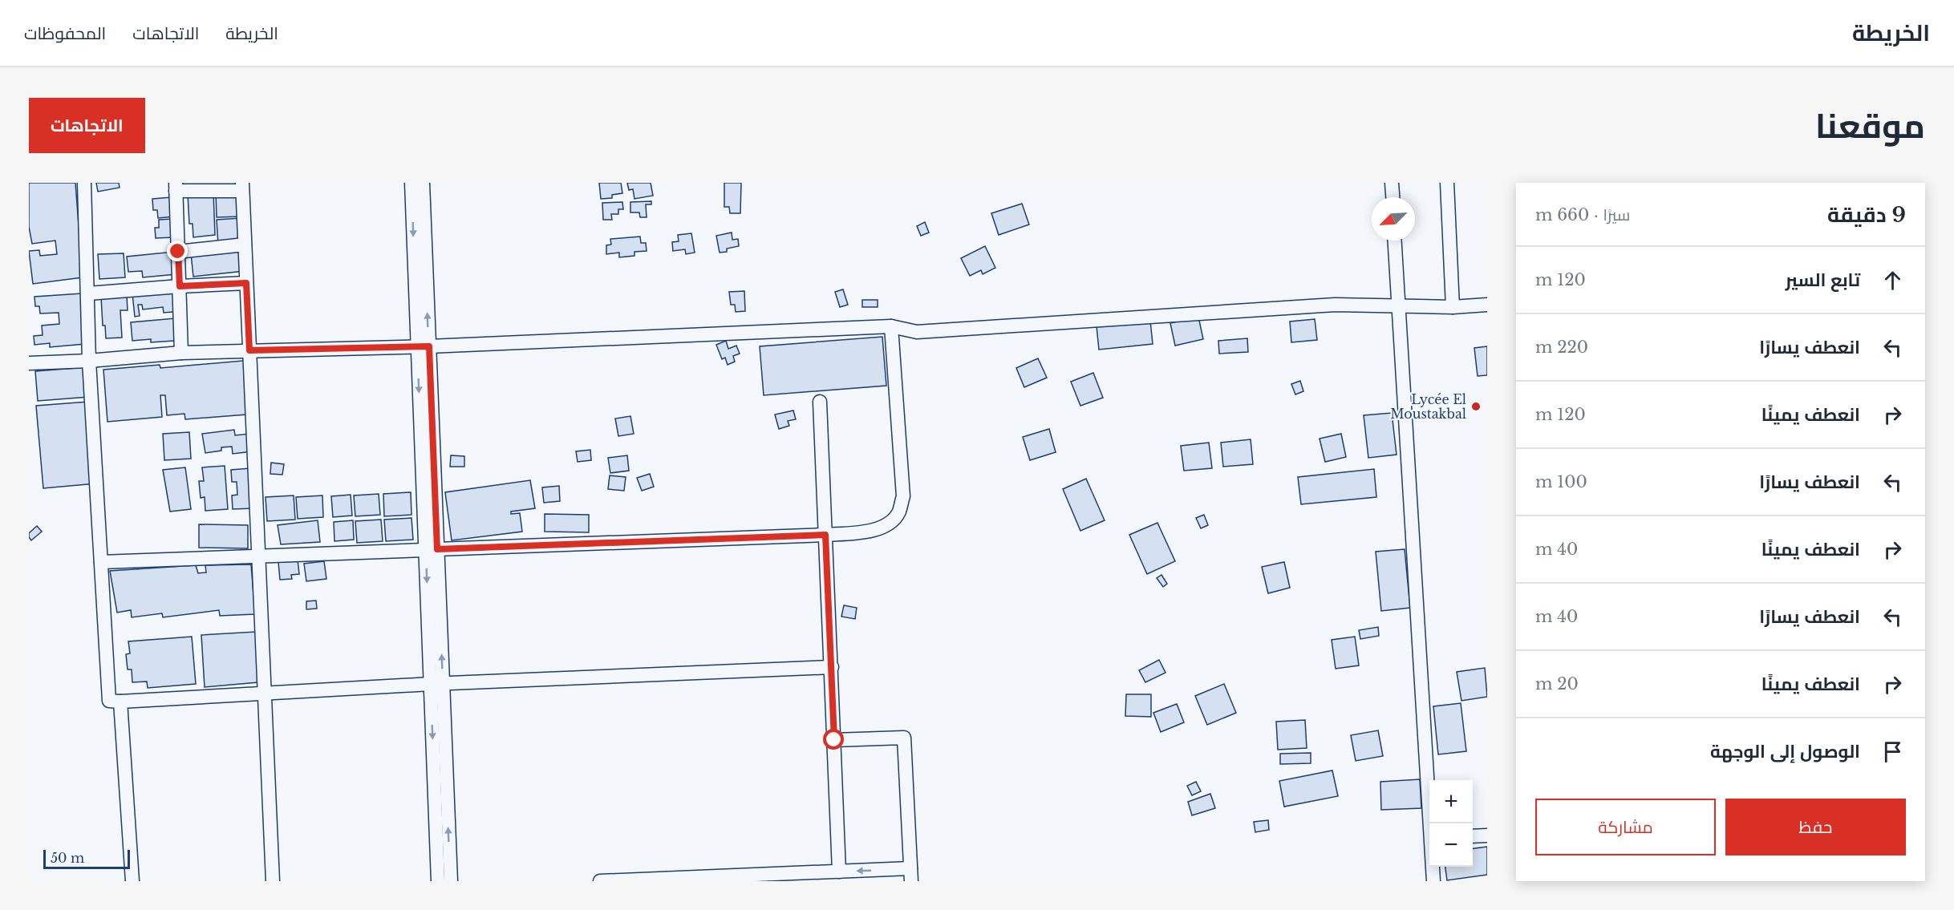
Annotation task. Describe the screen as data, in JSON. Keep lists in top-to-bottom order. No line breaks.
{"places":["Lycée El Moustakbal"],"scale_bar":"50 m","north":"bottom left","page":{"header":"الخريطة","nav":["الخريطة","الاتجاهات","المحفوظات"],"title":"موقعنا","buttons":["الاتجاهات",["حفظ","مشاركة"]],"heading":["9 دقيقة","سيرًا · 660 m"],"list":[["تابع السير","120 m"],["انعطف يسارًا","220 m"],["انعطف يمينًا","120 m"],["انعطف يسارًا","100 m"],["انعطف يمينًا","40 m"],["انعطف يسارًا","40 m"],["انعطف يمينًا","20 m"],"الوصول إلى الوجهة"],"map_buttons":["+","−"],"scale":"50 m"}}
